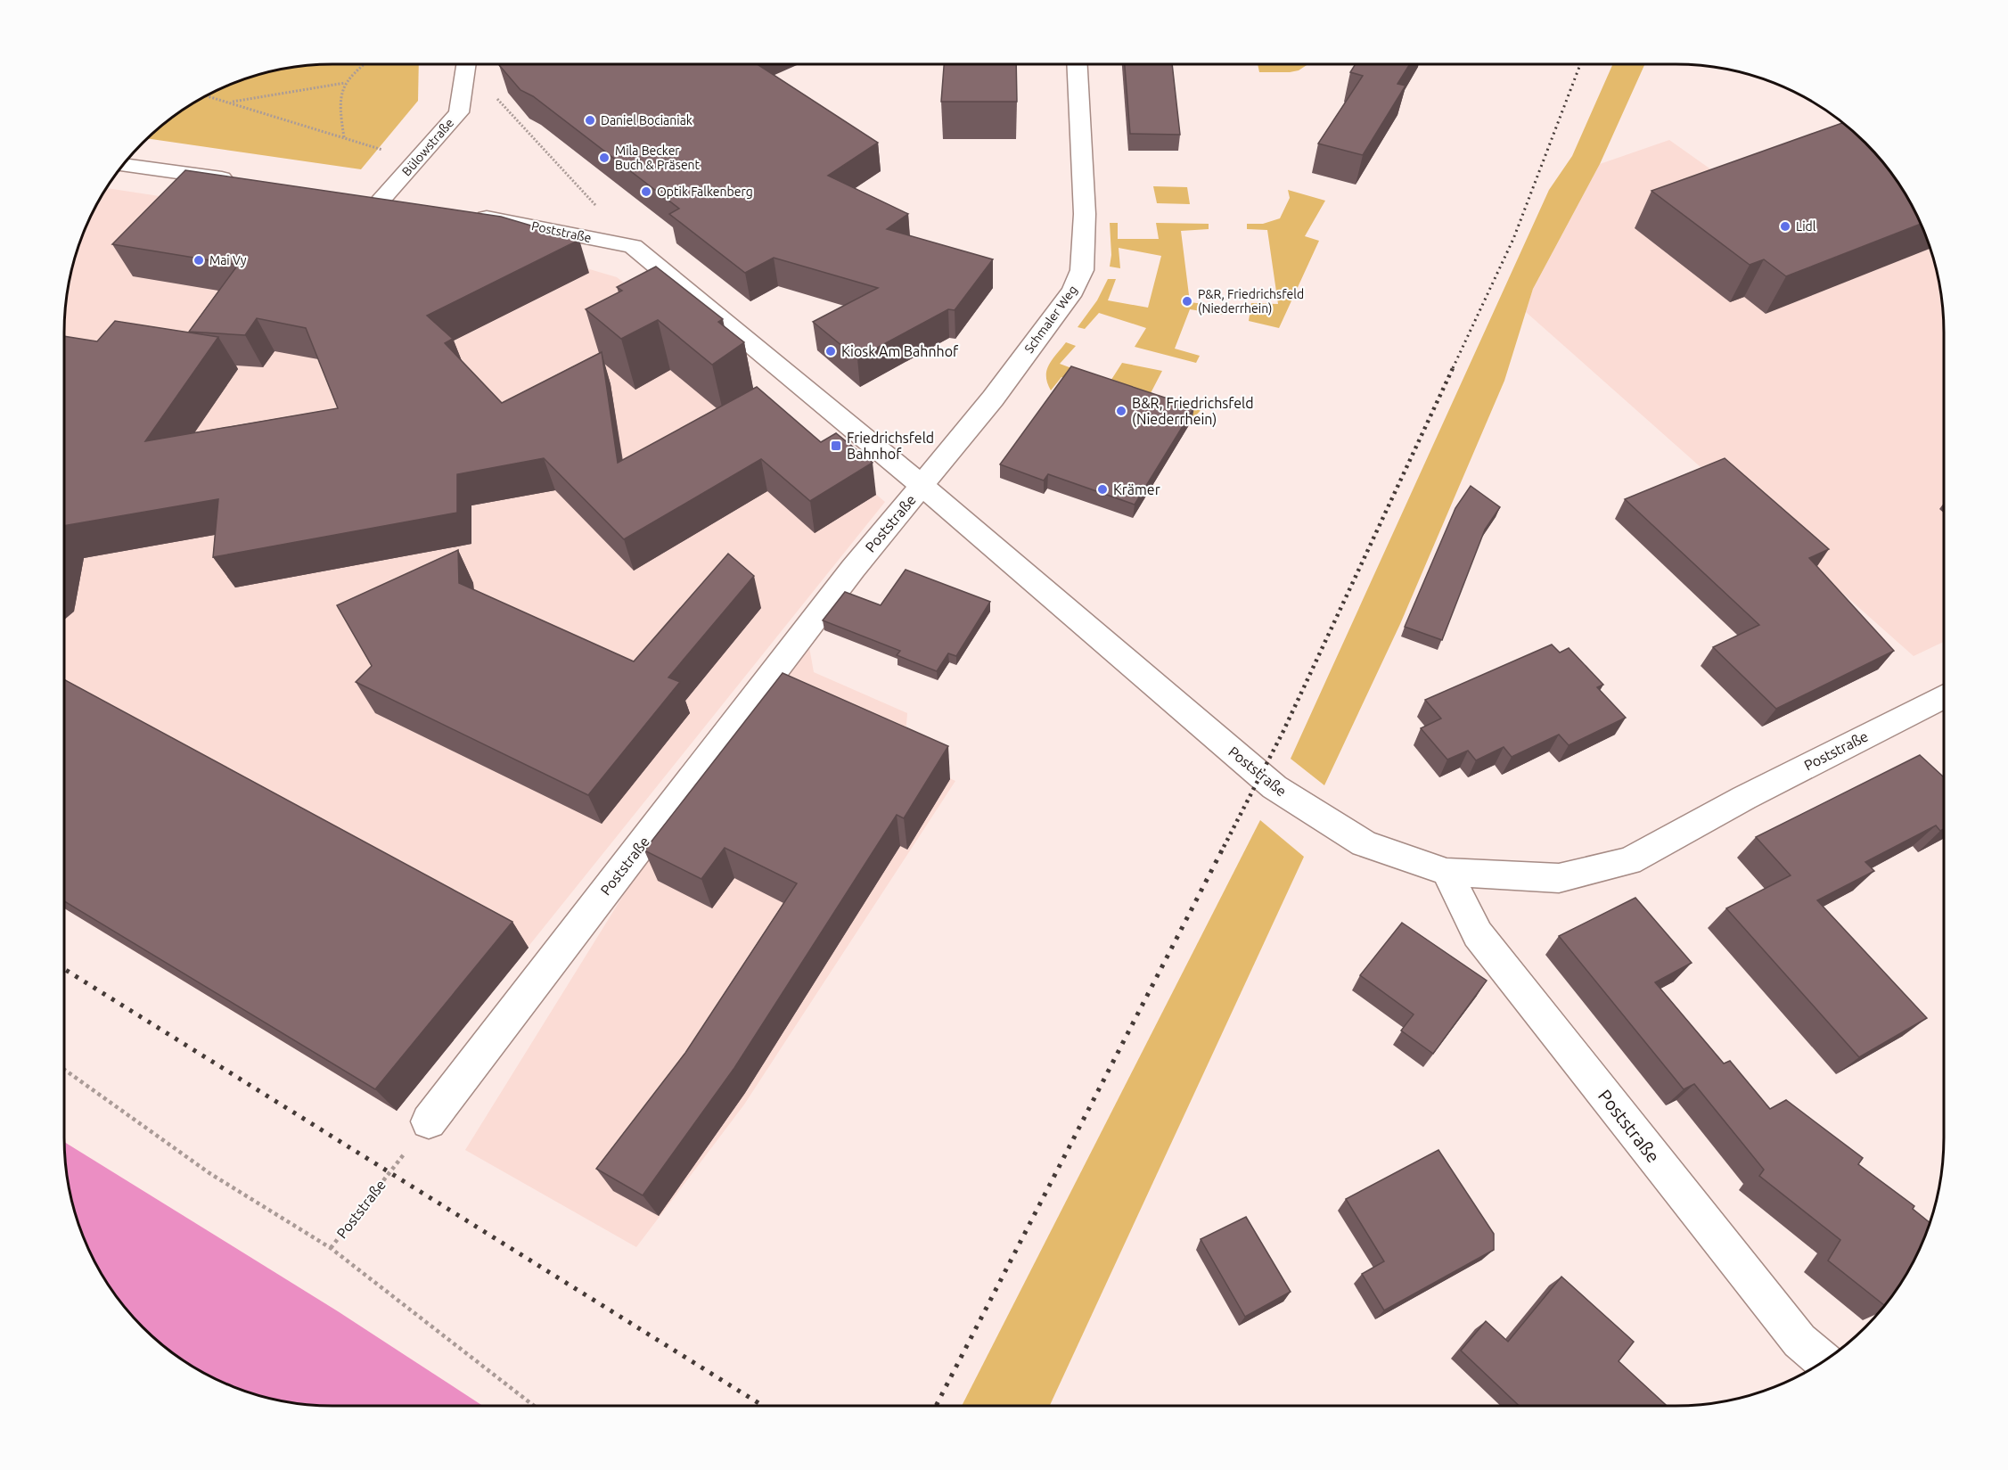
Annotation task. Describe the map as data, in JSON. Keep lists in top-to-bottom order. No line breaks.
{"streets":{"street":["Bülowstraße","Poststraße","Schmaler Weg"]},"crossings":[["Poststraße","Schmaler Weg"]],"places":{"other":["Daniel Bocianiak","Mila Becker Buch & Präsent","Optik Falkenberg","Lidl","Mai Vy","P&R, Friedrichsfeld (Niederrhein)","Kiosk Am Bahnhof","B&R, Friedrichsfeld (Niederrhein)","Krämer"],"transit":["Friedrichsfeld Bahnhof"]}}
